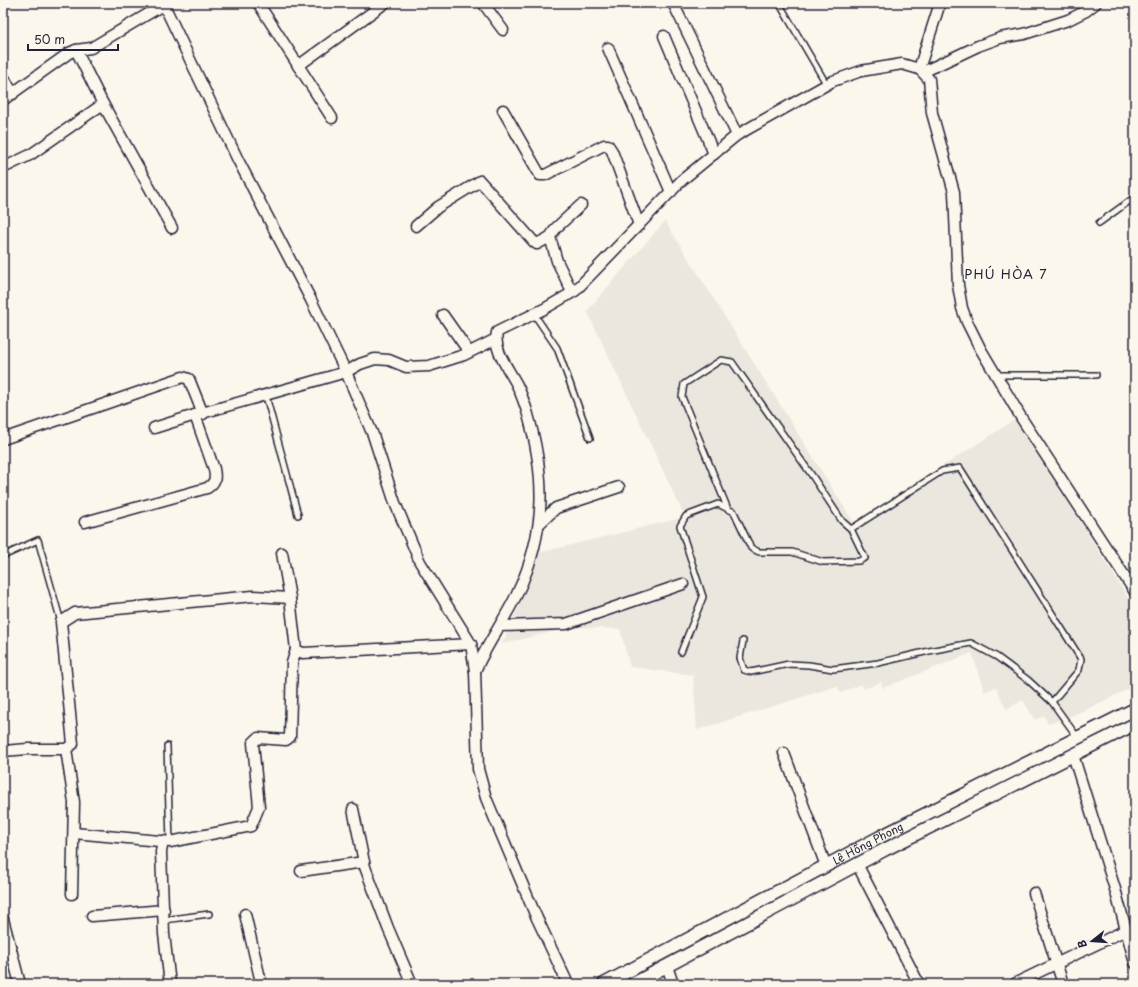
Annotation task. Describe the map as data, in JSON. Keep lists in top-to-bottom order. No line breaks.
{"streets":{"street":["Lê Hồng Phong"]},"districts":["PHÚ HÒA 7"],"scale_bar":"50 m","north":"left"}
